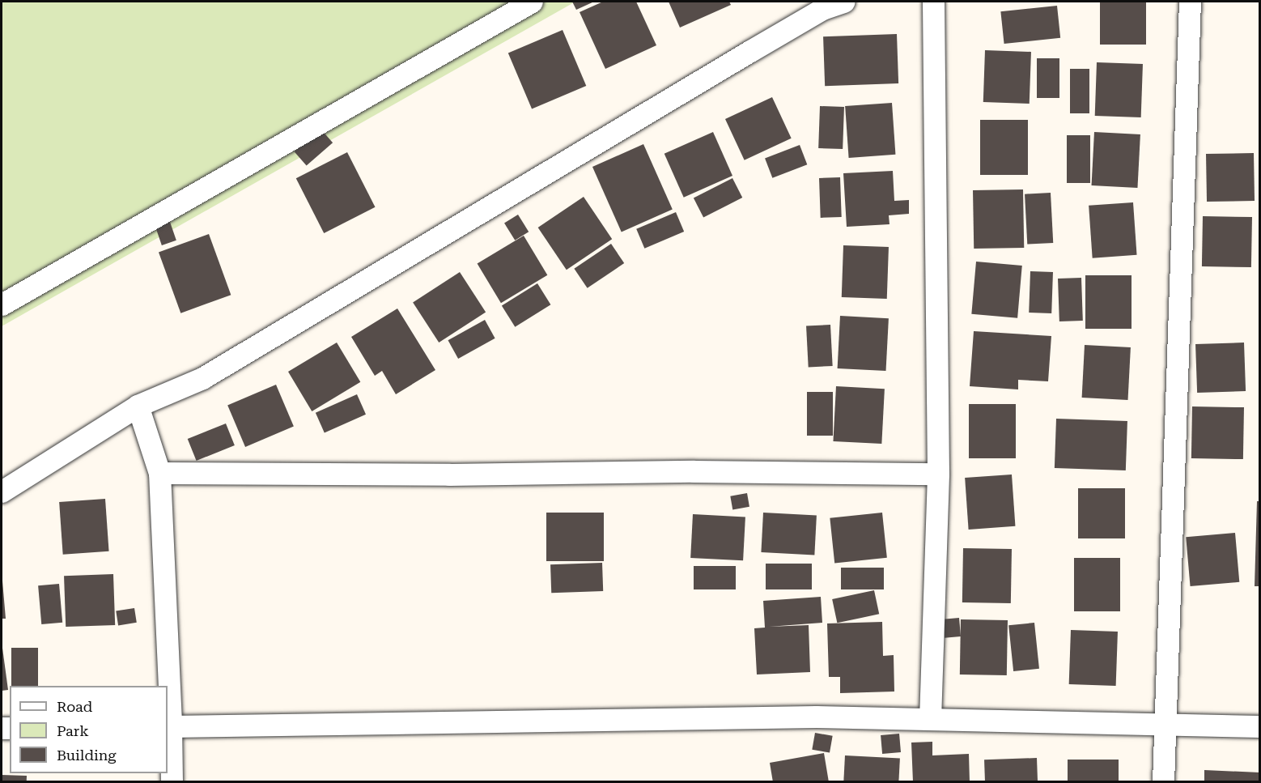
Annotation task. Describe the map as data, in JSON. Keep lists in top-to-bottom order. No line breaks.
{"legend":["Road","Park","Building"]}
